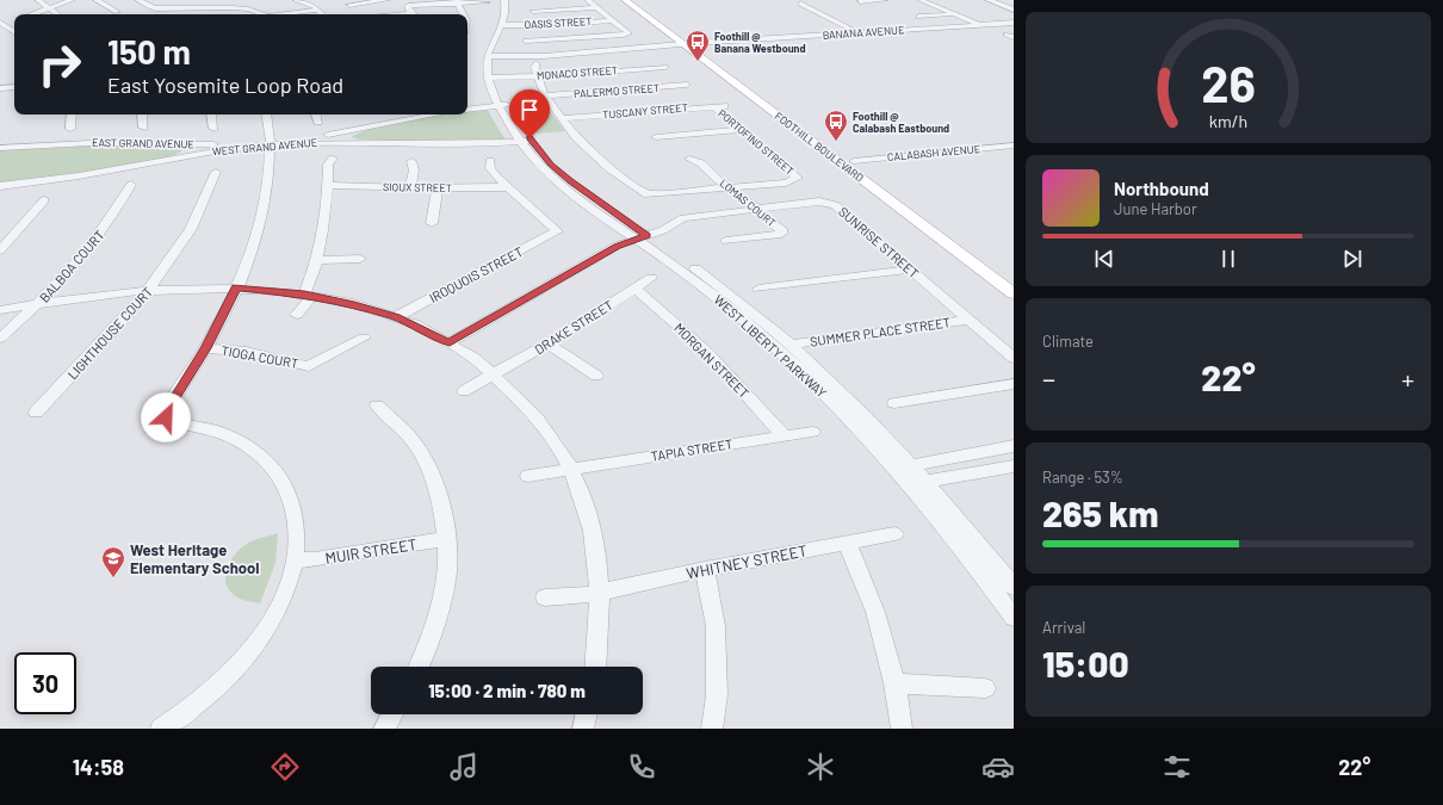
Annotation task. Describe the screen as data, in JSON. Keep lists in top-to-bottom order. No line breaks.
{"streets":{"main road":["FOOTHILL BOULEVARD"],"street":["OASIS STREET","BANANA AVENUE","MONACO STREET","PALERMO STREET","TUSCANY STREET","PORTOFINO STREET","EAST GRAND AVENUE","WEST GRAND AVENUE","CALABASH AVENUE","SIOUX STREET","LOMAS COURT","SUNRISE STREET","BALBOA COURT","IROQUOIS STREET","DRAKE STREET","SUMMER PLACE STREET","LIGHTHOUSE COURT","WEST LIBERTY PARKWAY","TIOGA COURT","MORGAN STREET","TAPIA STREET","MUIR STREET","WHITNEY STREET"]},"crossings":[["BANANA AVENUE","FOOTHILL BOULEVARD"],["TUSCANY STREET","PORTOFINO STREET"],["PORTOFINO STREET","LOMAS COURT"],["EAST GRAND AVENUE","WEST GRAND AVENUE"],["WEST GRAND AVENUE","WEST LIBERTY PARKWAY"],["FOOTHILL BOULEVARD","CALABASH AVENUE"],["SIOUX STREET","IROQUOIS STREET"],["LOMAS COURT","SUNRISE STREET"],["SUNRISE STREET","SUMMER PLACE STREET"],["SUNRISE STREET","WEST LIBERTY PARKWAY"],["DRAKE STREET","MORGAN STREET"],["SUMMER PLACE STREET","WEST LIBERTY PARKWAY"],["MORGAN STREET","TAPIA STREET"]],"places":{"bus stop":["Foothill @ Banana Westbound","Foothill @ Calabash Eastbound"],"school or university":["West Heritage Elementary School"]},"page":{"turn":["150 m","East Yosemite Loop Road"],"song":["Northbound","June Harbor"],"tile":["Climate",["Range · 53%","265 km"],["Arrival","15:00"]],"heat":["−","22°","+"],"limit":"30","trip":"15:00 · 2 min · 780 m","tabs":["14:58","22°"],"gauge":["26","km/h"]}}
